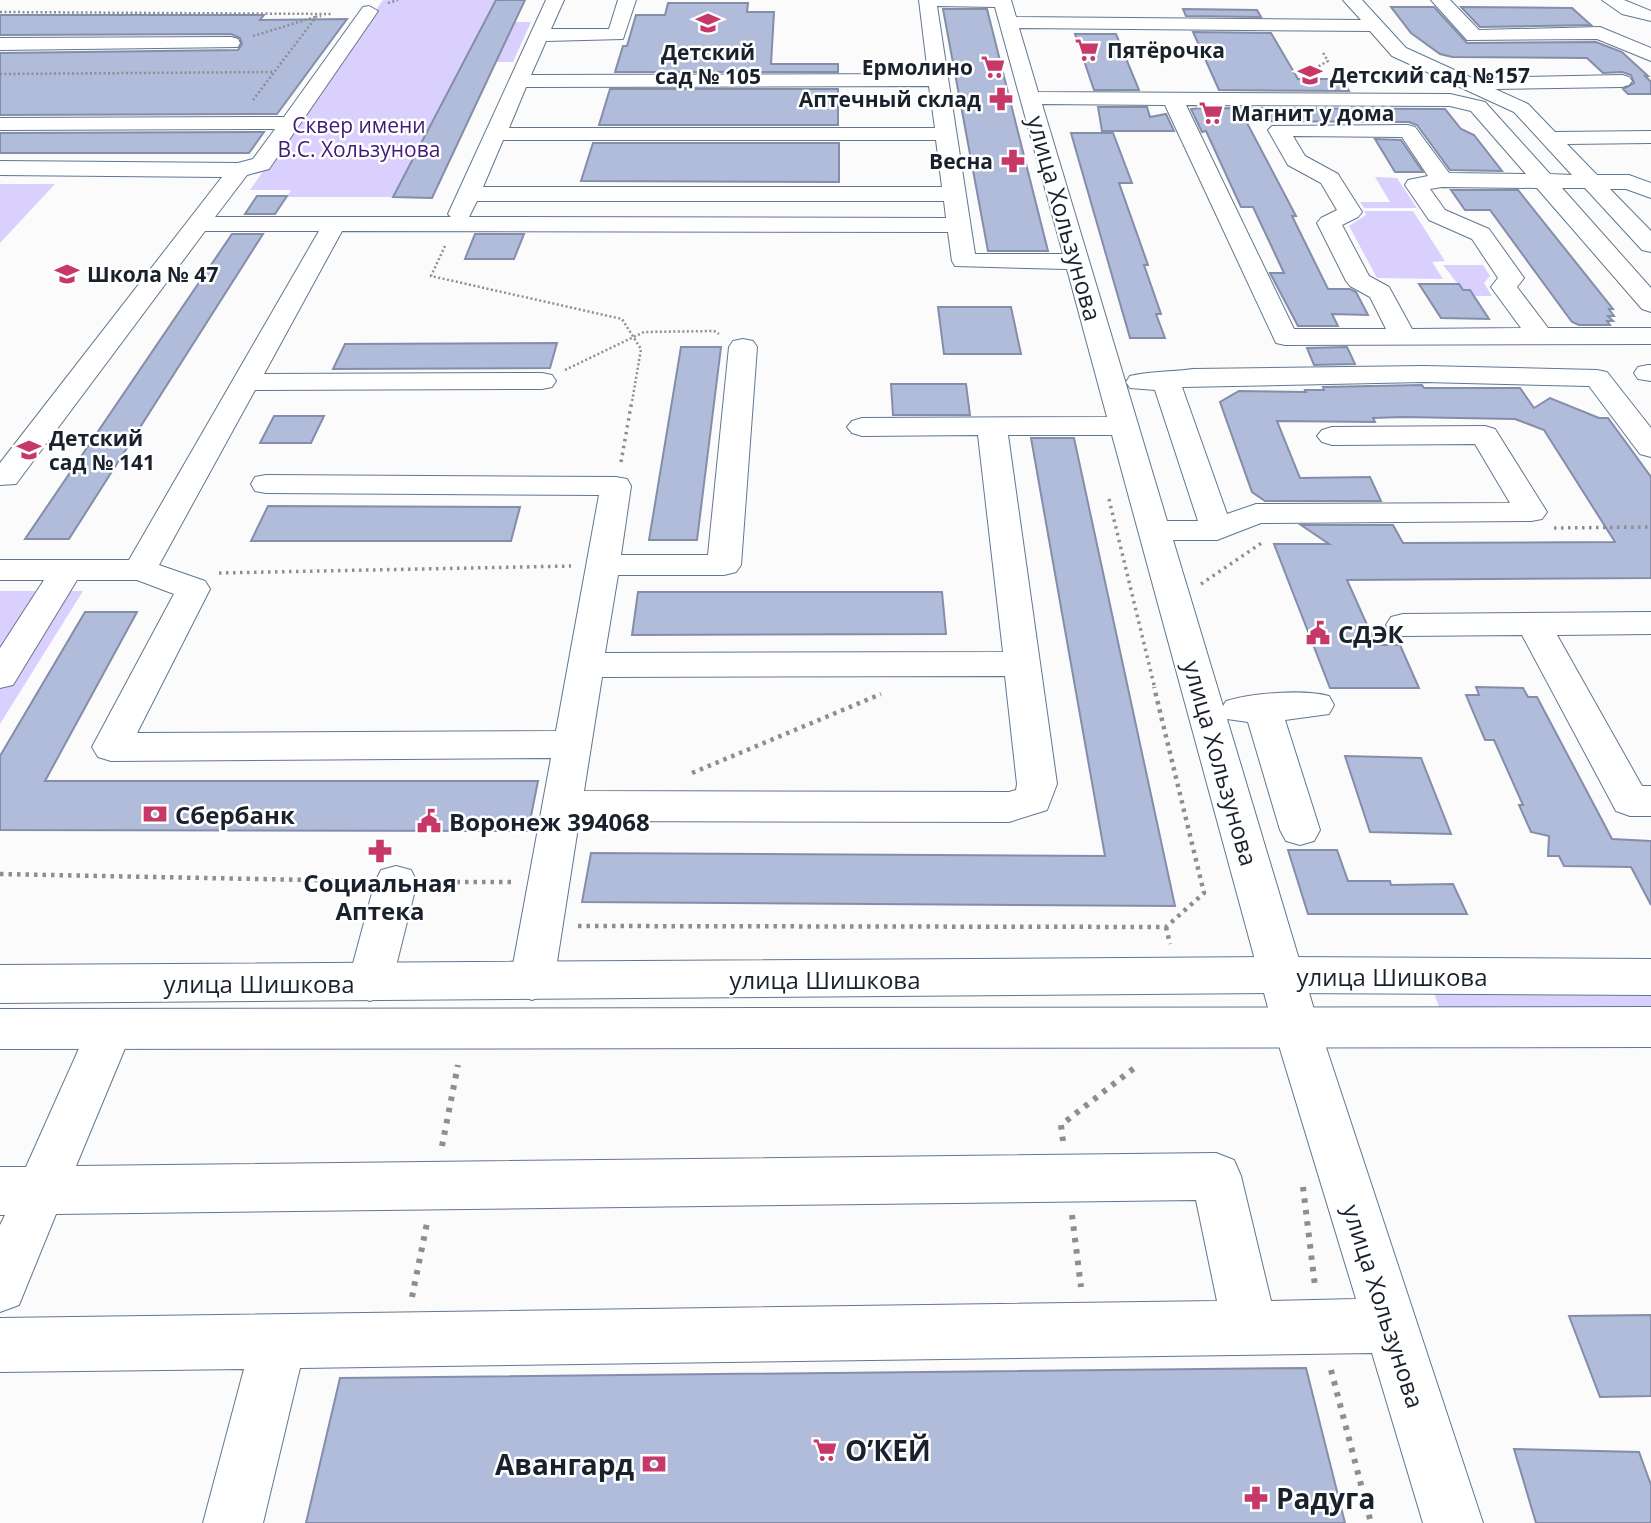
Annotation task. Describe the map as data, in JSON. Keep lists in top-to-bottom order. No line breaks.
{"streets":{"street":["улица Хользунова","улица Шишкова"]},"crossings":[["улица Хользунова","улица Шишкова"]],"parks":["Сквер имени В.С. Хользунова"],"places":{"school or university":["Детский сад № 105","Детский сад №157","Школа № 47","Детский сад № 141"],"supermarket":["Пятёрочка","Ермолино","Магнит у дома","О’КЕЙ"],"pharmacy":["Аптечный склад","Весна","Социальная Аптека","Радуга"],"public building":["СДЭК","Воронеж 394068"],"bank":["Сбербанк","Авангард"]}}
